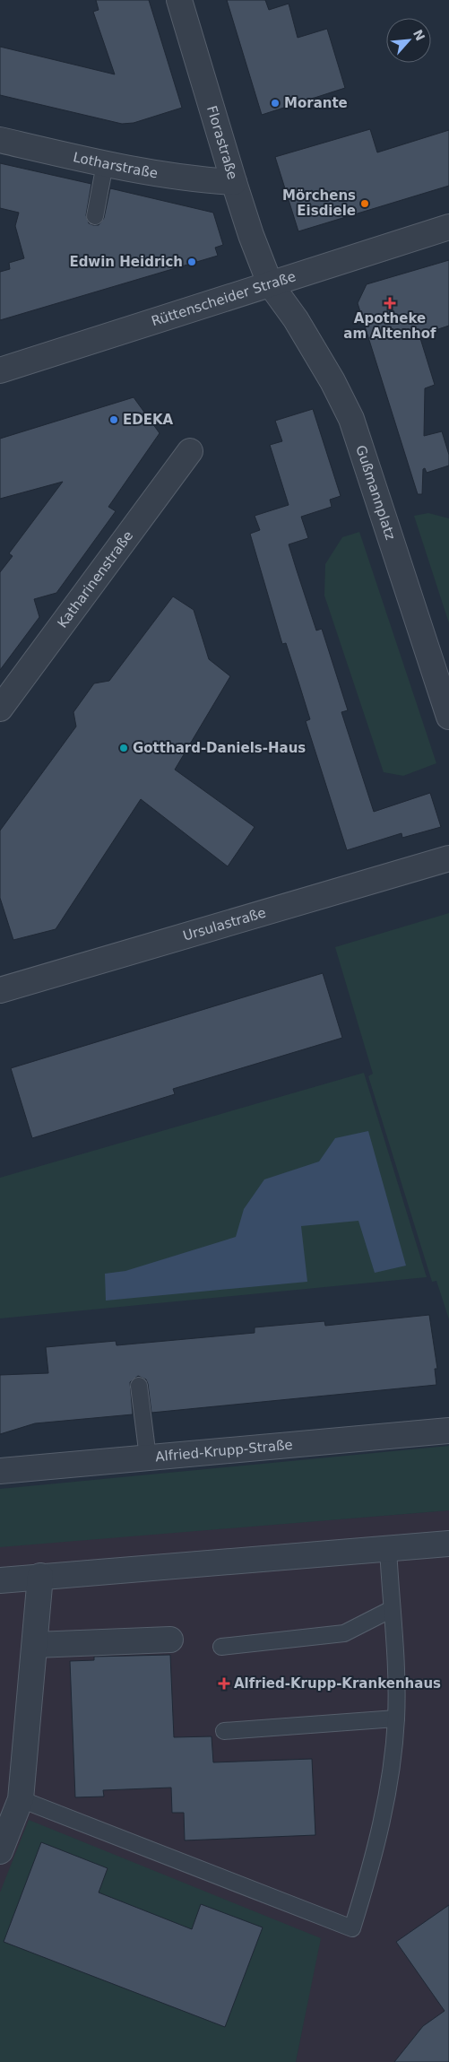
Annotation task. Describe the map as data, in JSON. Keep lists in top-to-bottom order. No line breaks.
{"streets":{"street":["Florastraße","Lotharstraße","Rüttenscheider Straße","Gußmannplatz","Katharinenstraße","Ursulastraße","Alfried-Krupp-Straße"]},"crossings":[["Florastraße","Lotharstraße"],["Florastraße","Rüttenscheider Straße"],["Florastraße","Gußmannplatz"],["Rüttenscheider Straße","Gußmannplatz"]],"places":{"other":["Morante","Mörchens Eisdiele","Edwin Heidrich","EDEKA","Gotthard-Daniels-Haus"],"health":["Apotheke am Altenhof","Alfried-Krupp-Krankenhaus"]},"north":"top right"}
